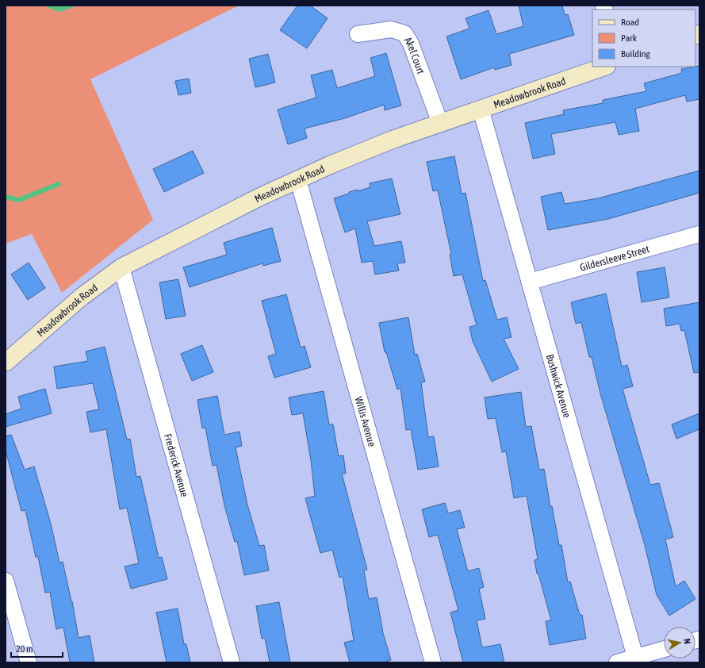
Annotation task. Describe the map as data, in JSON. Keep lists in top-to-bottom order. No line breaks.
{"streets":{"street":["Akel Court","Meadowbrook Road","Gildersleeve Street","Bushwick Avenue","Willis Avenue","Frederick Avenue"]},"crossings":[["Akel Court","Meadowbrook Road"],["Meadowbrook Road","Bushwick Avenue"],["Meadowbrook Road","Willis Avenue"],["Meadowbrook Road","Frederick Avenue"],["Gildersleeve Street","Bushwick Avenue"]],"legend":["Road","Park","Building"],"scale_bar":"20 m","north":"right"}
